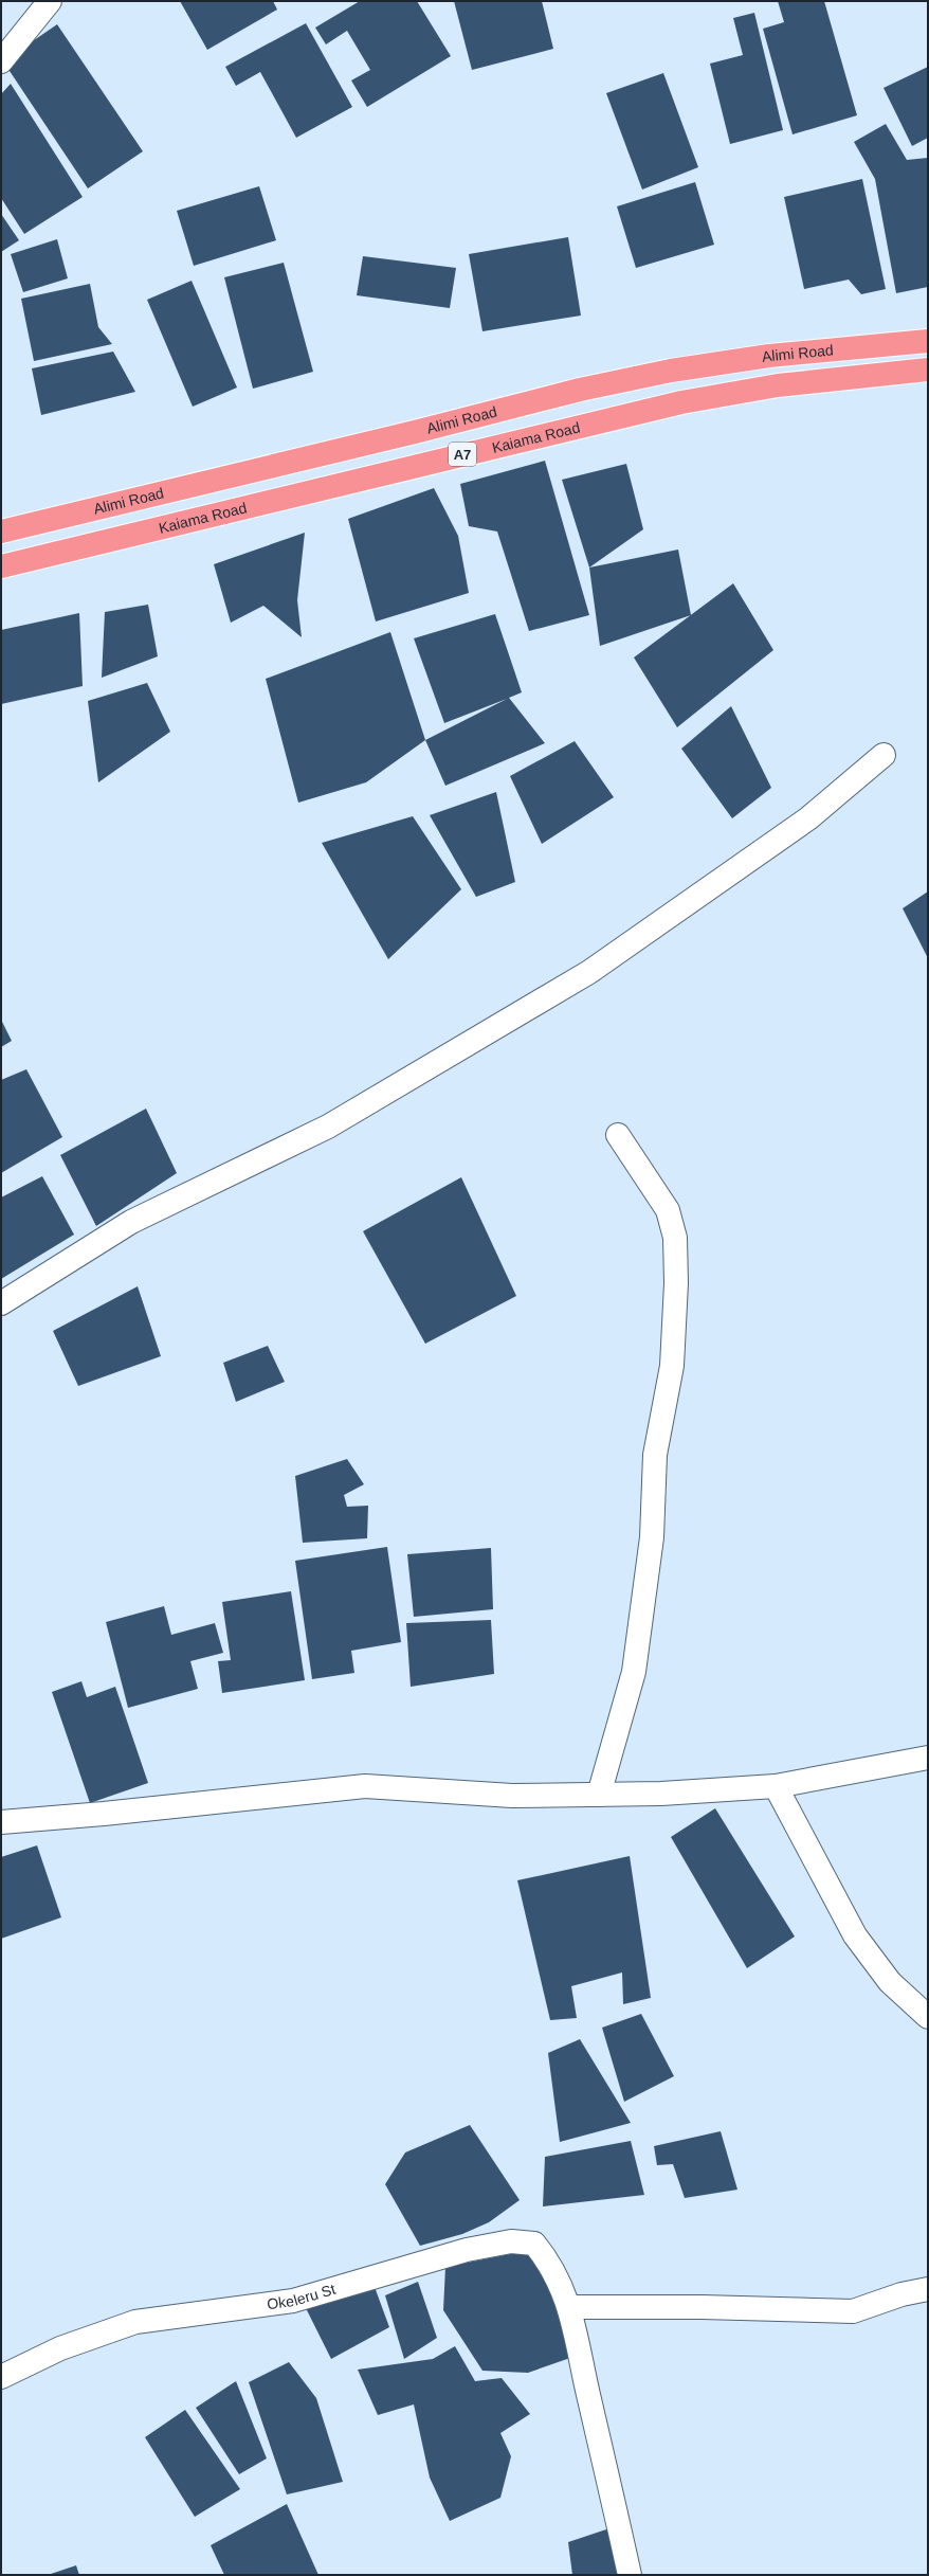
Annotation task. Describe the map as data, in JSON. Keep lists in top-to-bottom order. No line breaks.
{"streets":{"highway":["Alimi Road","Kaiama Road","A7"],"street":["Okeleru St"]}}
